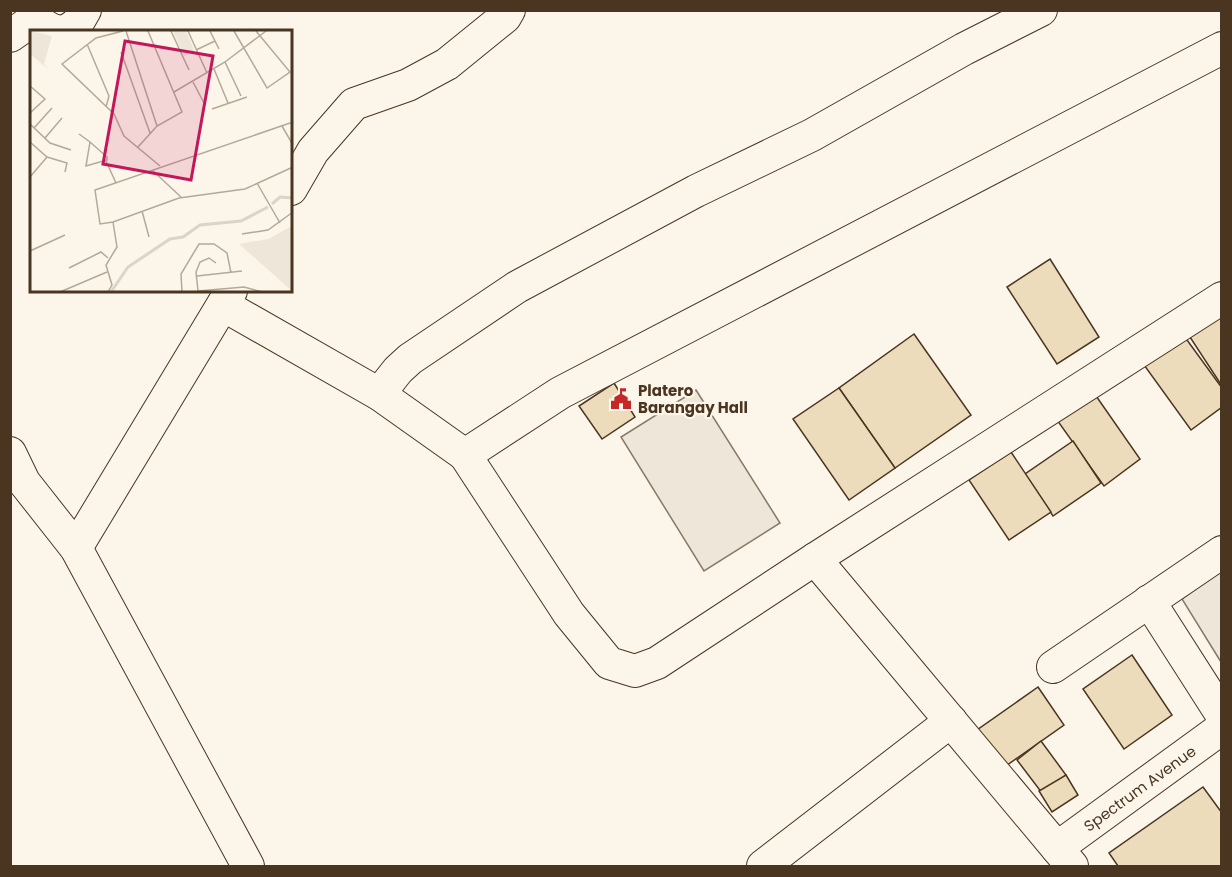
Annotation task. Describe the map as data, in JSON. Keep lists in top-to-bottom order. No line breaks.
{"streets":{"street":["Spectrum Avenue"]},"places":{"public building":["Platero Barangay Hall"]}}
